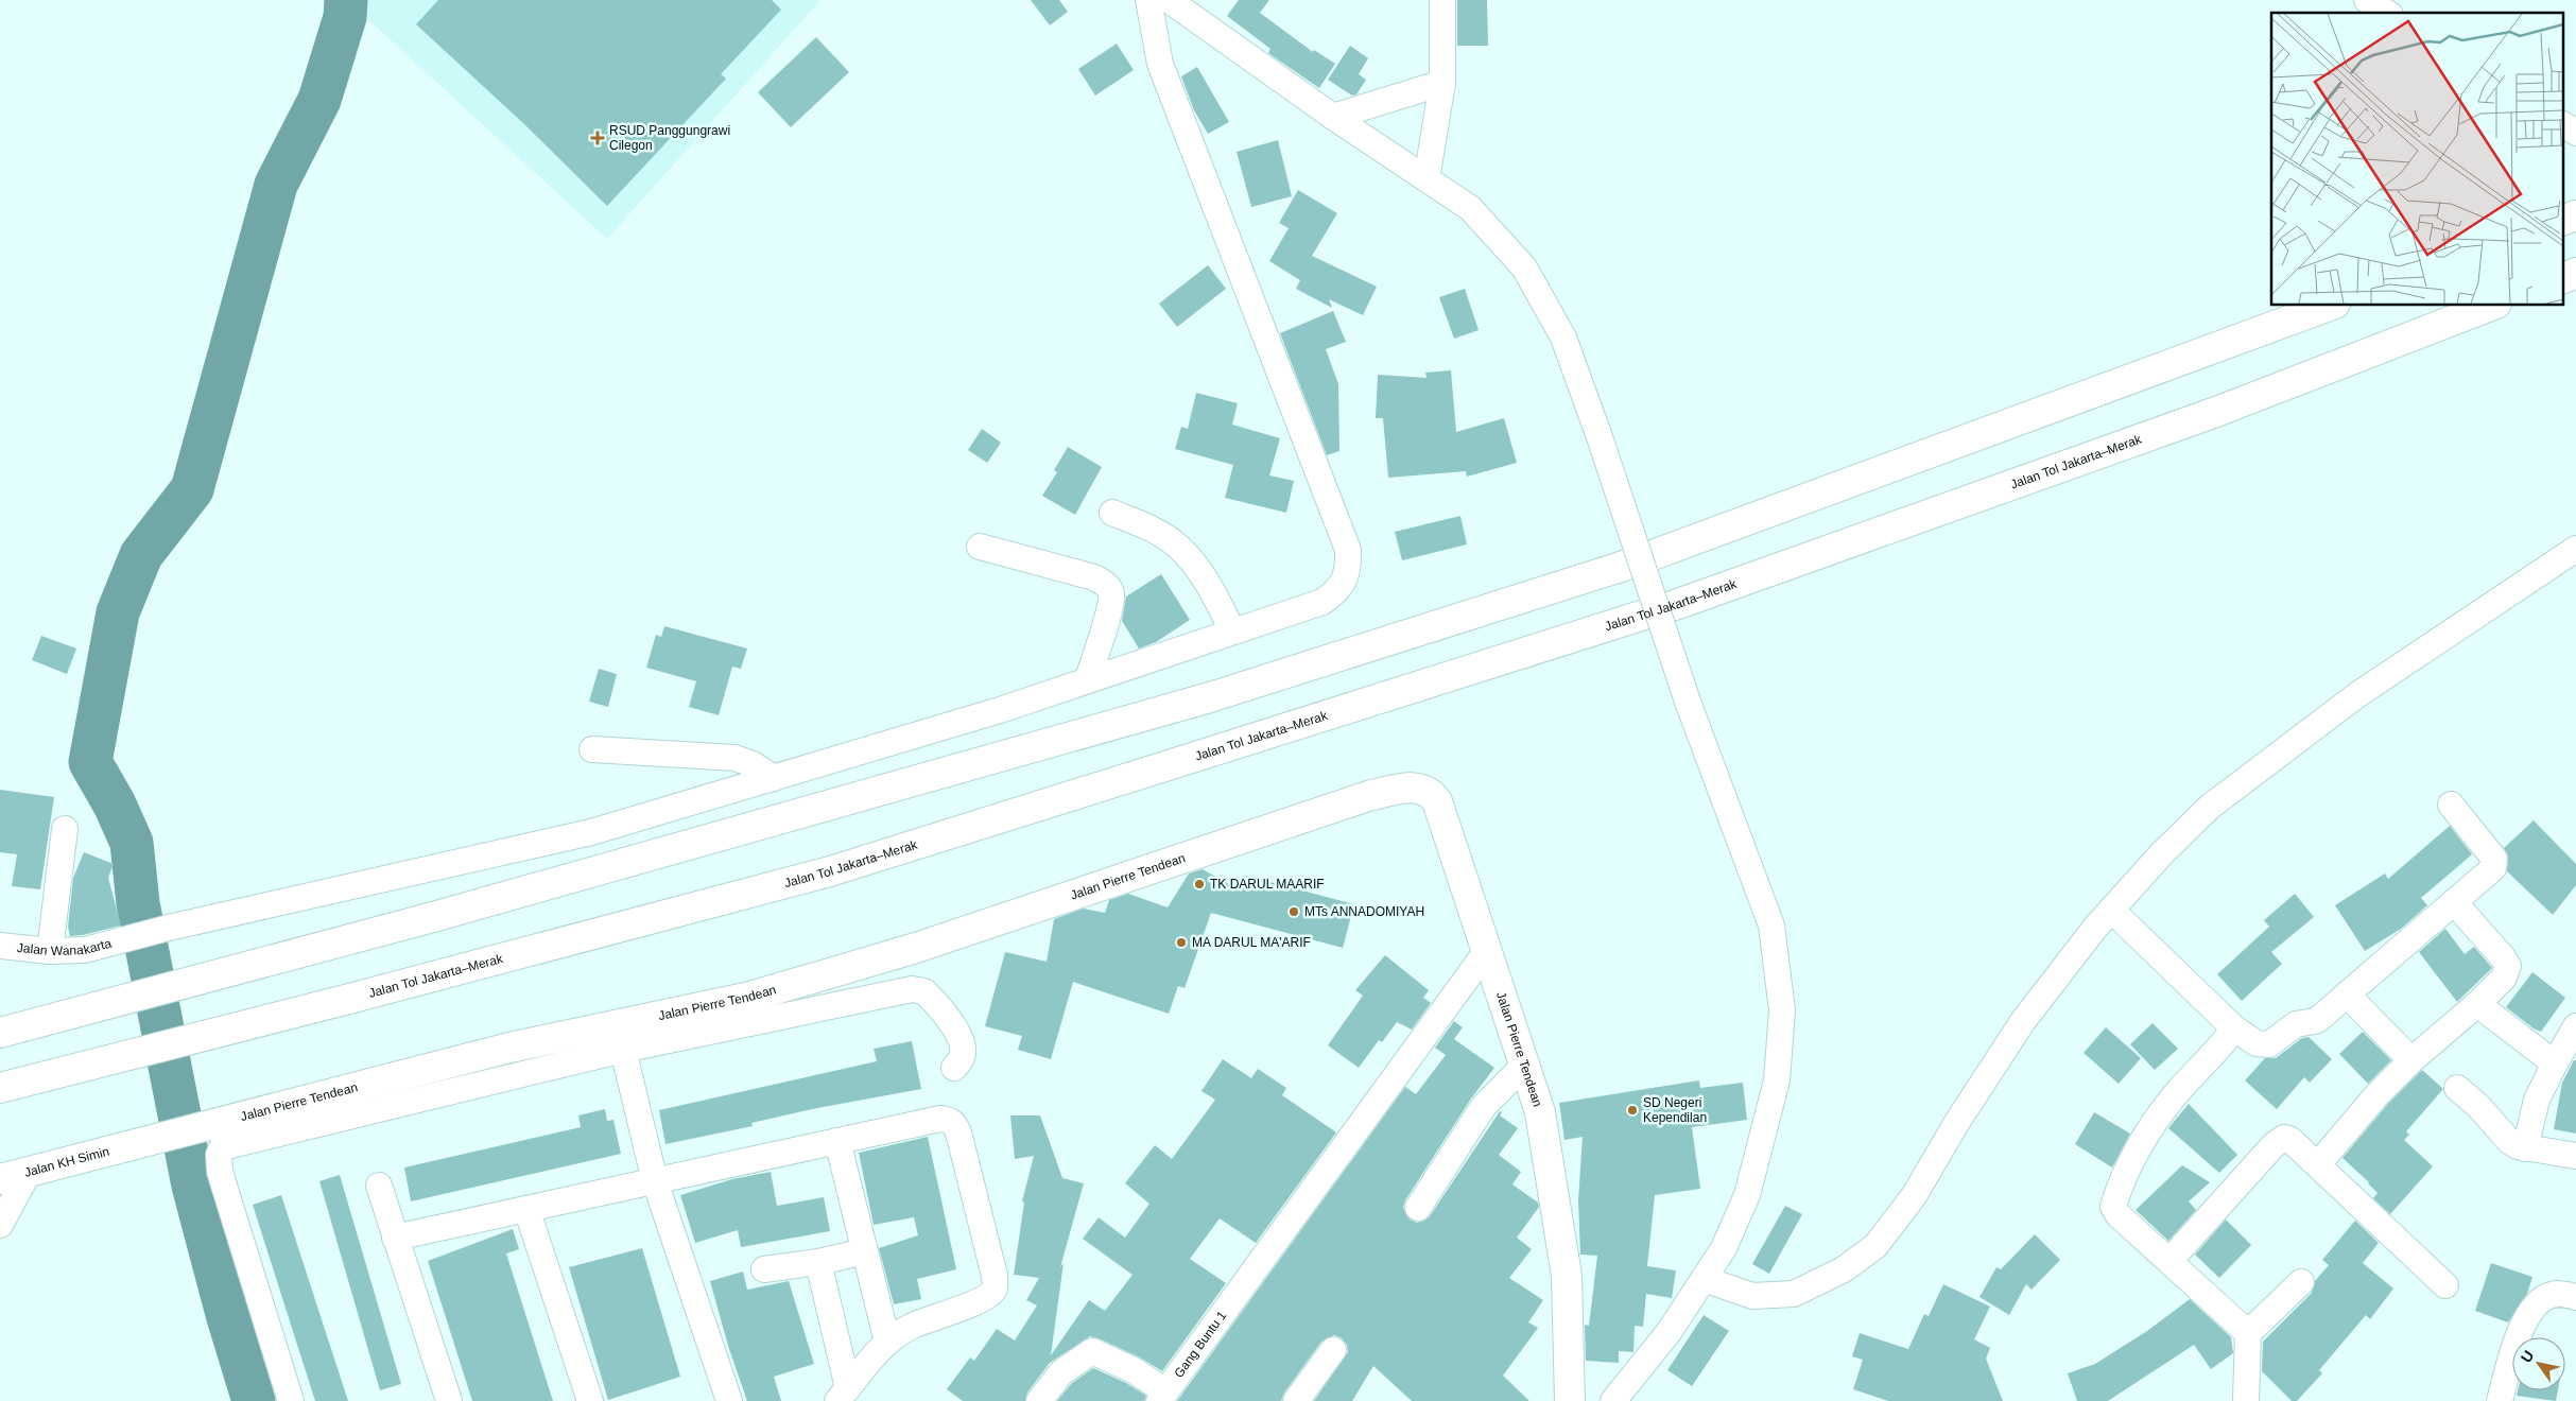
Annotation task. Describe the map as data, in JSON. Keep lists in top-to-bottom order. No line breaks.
{"streets":{"main road":["Jalan Tol Jakarta–Merak","Jalan Pierre Tendean","Jalan KH Simin"],"street":["Jalan Wanakarta","Gang Buntu 1"]},"crossings":[["Jalan Pierre Tendean","Jalan KH Simin"],["Jalan Pierre Tendean","Gang Buntu 1"]],"places":{"health":["RSUD Panggungrawi Cilegon"],"other":["TK DARUL MAARIF","MTs ANNADOMIYAH","MA DARUL MA'ARIF","SD Negeri Kependilan"]},"north":"top left"}
